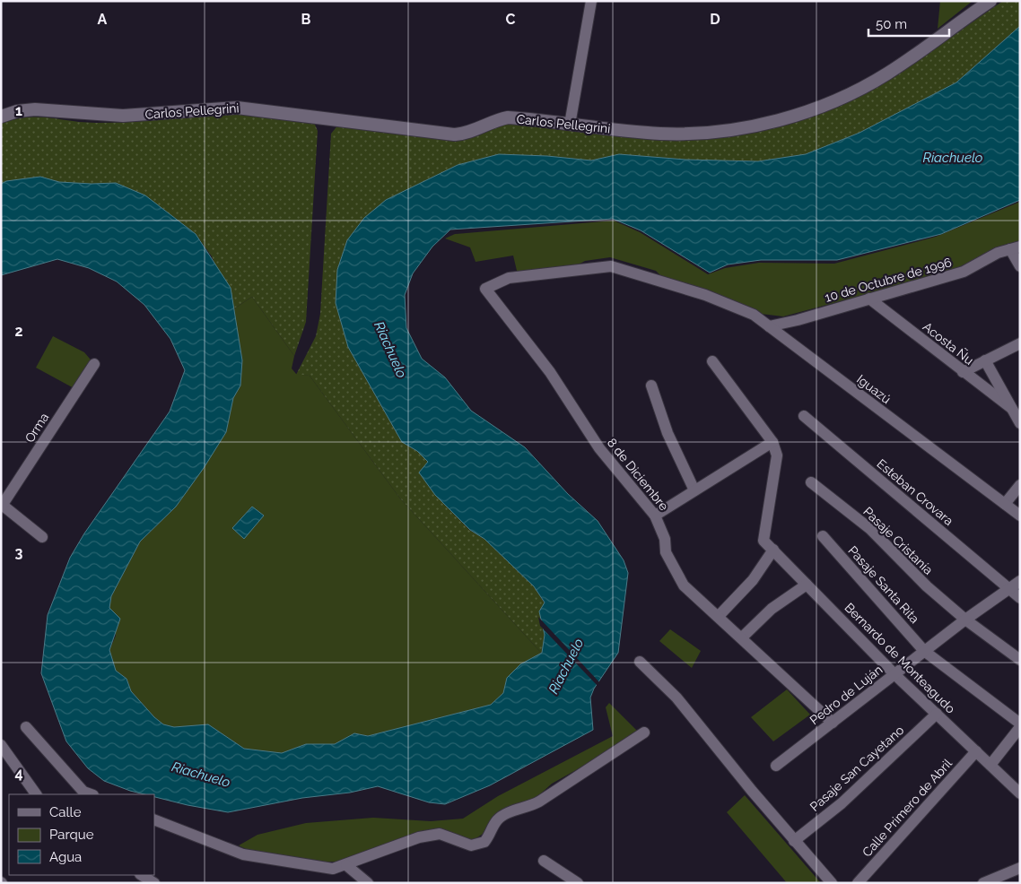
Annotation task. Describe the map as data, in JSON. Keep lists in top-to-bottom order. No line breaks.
{"streets":{"street":["Carlos Pellegrini","10 de Octubre de 1996","Acosta Ñu","Iguazú","Orma","8 de Diciembre","Esteban Crovara","Pasaje Cristanía","Pasaje Santa Rita","Bernardo de Monteagudo","Pedro de Luján","Pasaje San Cayetano","Calle Primero de Abril"]},"crossings":[["10 de Octubre de 1996","Acosta Ñu"],["10 de Octubre de 1996","Iguazú"],["Iguazú","8 de Diciembre"],["8 de Diciembre","Pedro de Luján"],["Esteban Crovara","Pedro de Luján"],["Pasaje Cristanía","Pedro de Luján"],["Pasaje Santa Rita","Pedro de Luján"],["Bernardo de Monteagudo","Pedro de Luján"],["Bernardo de Monteagudo","Pasaje San Cayetano"],["Bernardo de Monteagudo","Calle Primero de Abril"]],"water":["Riachuelo"],"legend":["Calle","Parque","Agua"],"scale_bar":"50 m","grid":{"columns":["A","B","C","D"],"rows":["1","2","3","4"]}}
